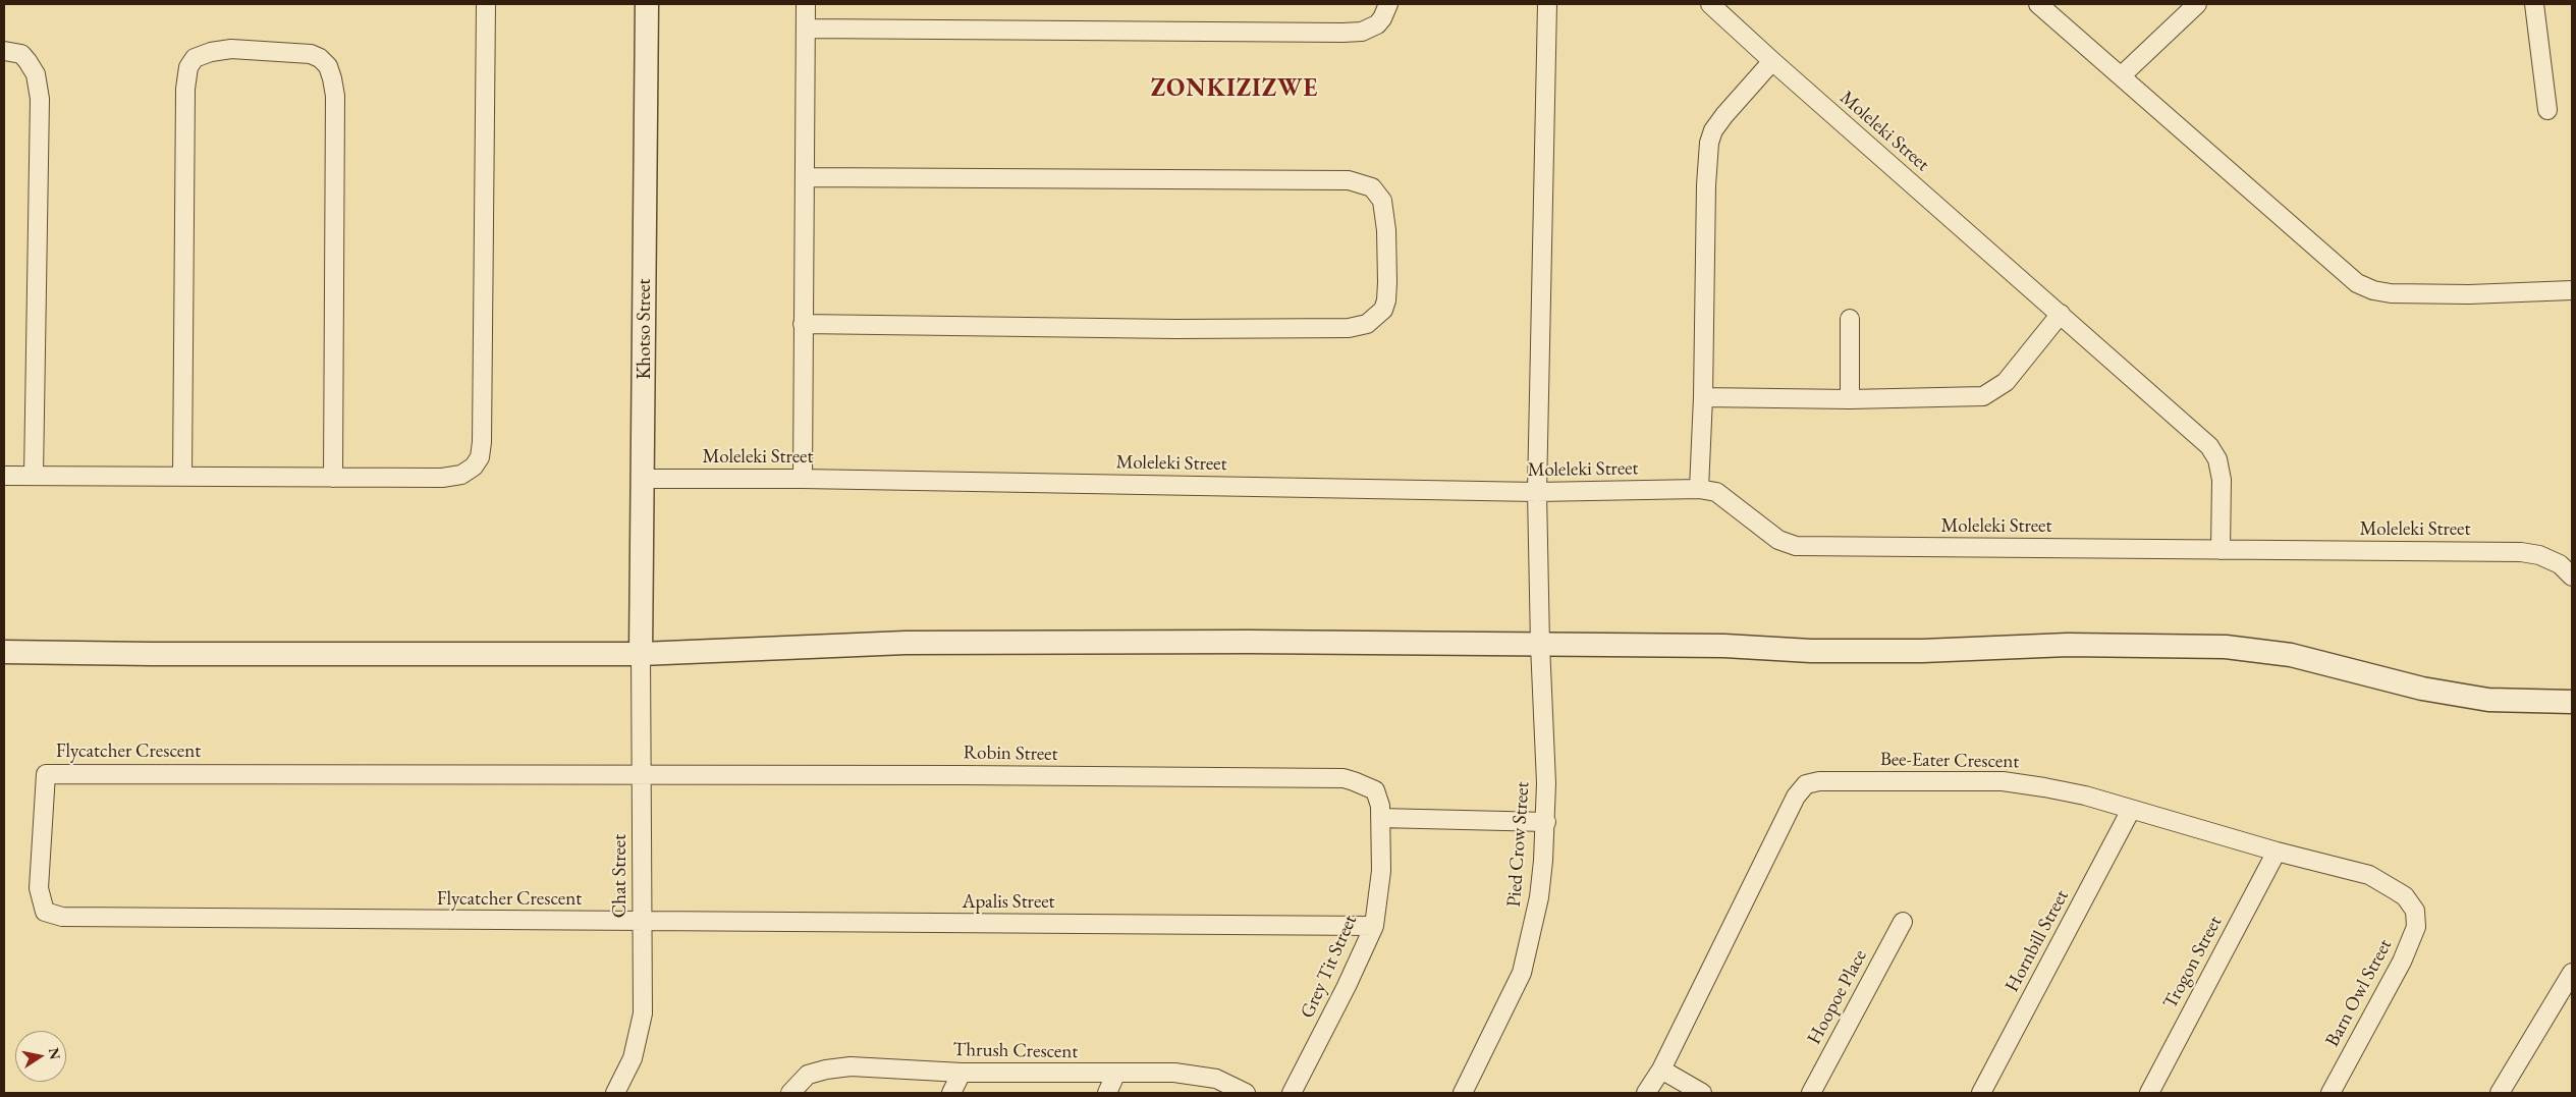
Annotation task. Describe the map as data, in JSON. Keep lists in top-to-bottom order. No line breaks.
{"streets":{"street":["Moleleki Street","Khotso Street","Flycatcher Crescent","Robin Street","Bee-Eater Crescent","Pied Crow Street","Chat Street","Apalis Street","Hornbill Street","Trogon Street","Grey Tit Street","Barn Owl Street","Hoopoe Place","Thrush Crescent"]},"crossings":[["Moleleki Street","Khotso Street"],["Moleleki Street","Pied Crow Street"],["Khotso Street","Chat Street"],["Flycatcher Crescent","Robin Street"],["Flycatcher Crescent","Chat Street"],["Flycatcher Crescent","Apalis Street"],["Robin Street","Chat Street"],["Robin Street","Grey Tit Street"],["Bee-Eater Crescent","Hornbill Street"],["Bee-Eater Crescent","Trogon Street"],["Bee-Eater Crescent","Barn Owl Street"],["Chat Street","Apalis Street"],["Apalis Street","Grey Tit Street"]],"districts":["ZONKIZIZWE"],"north":"right"}
